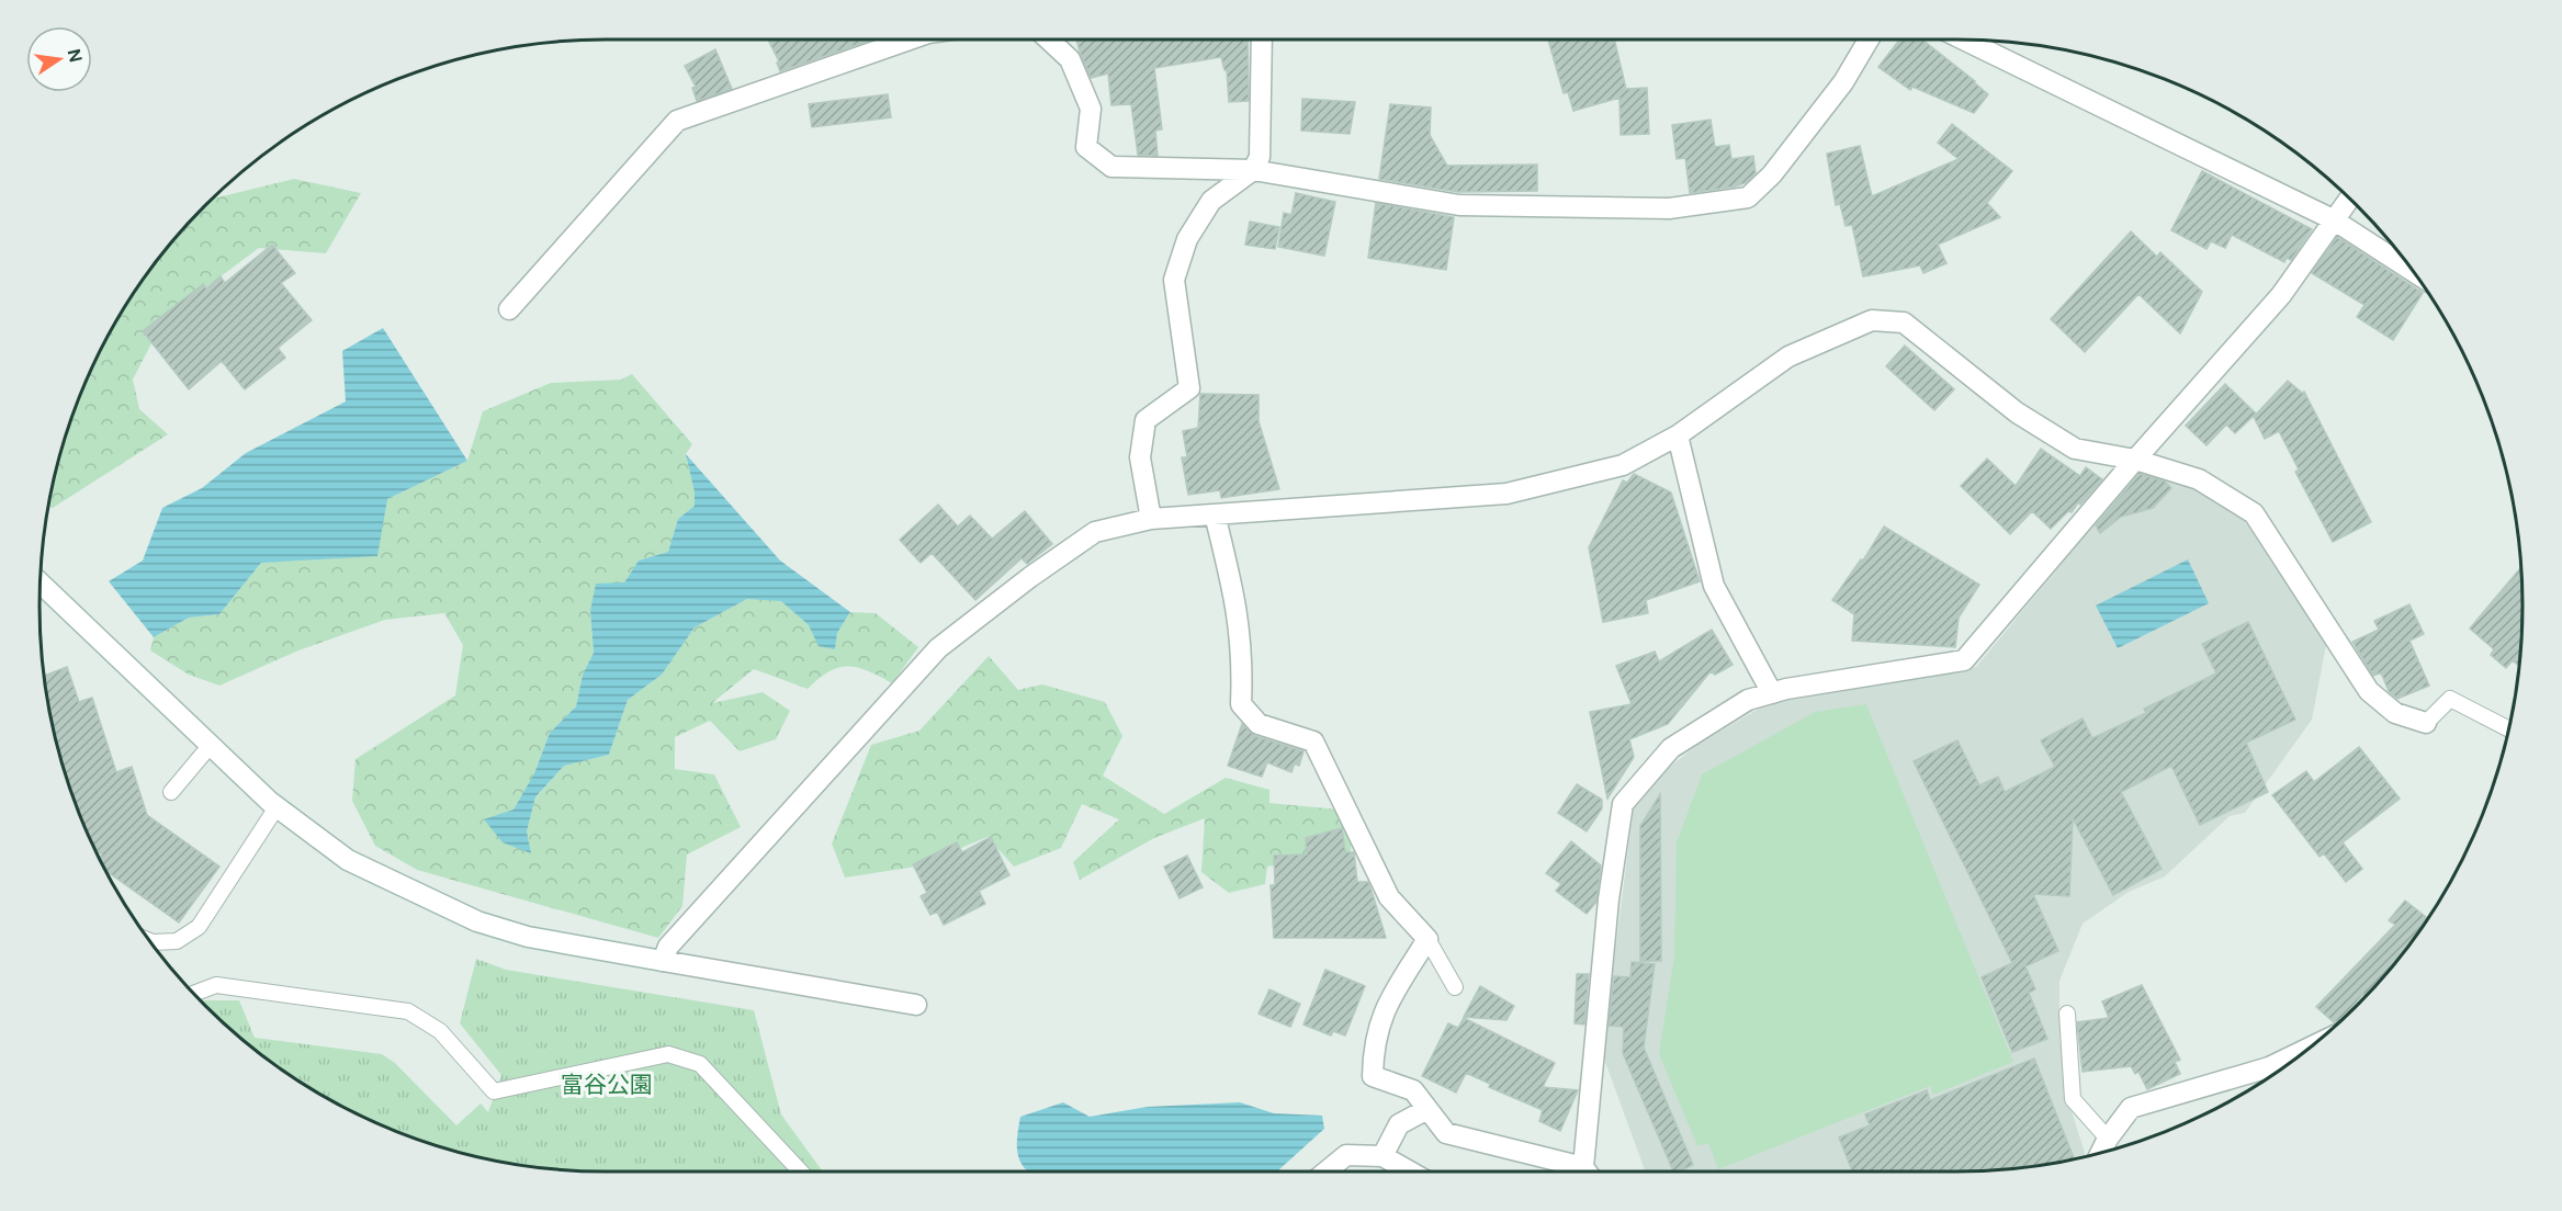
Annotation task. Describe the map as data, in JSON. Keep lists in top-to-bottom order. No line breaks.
{"parks":["富谷公園"],"north":"right"}
